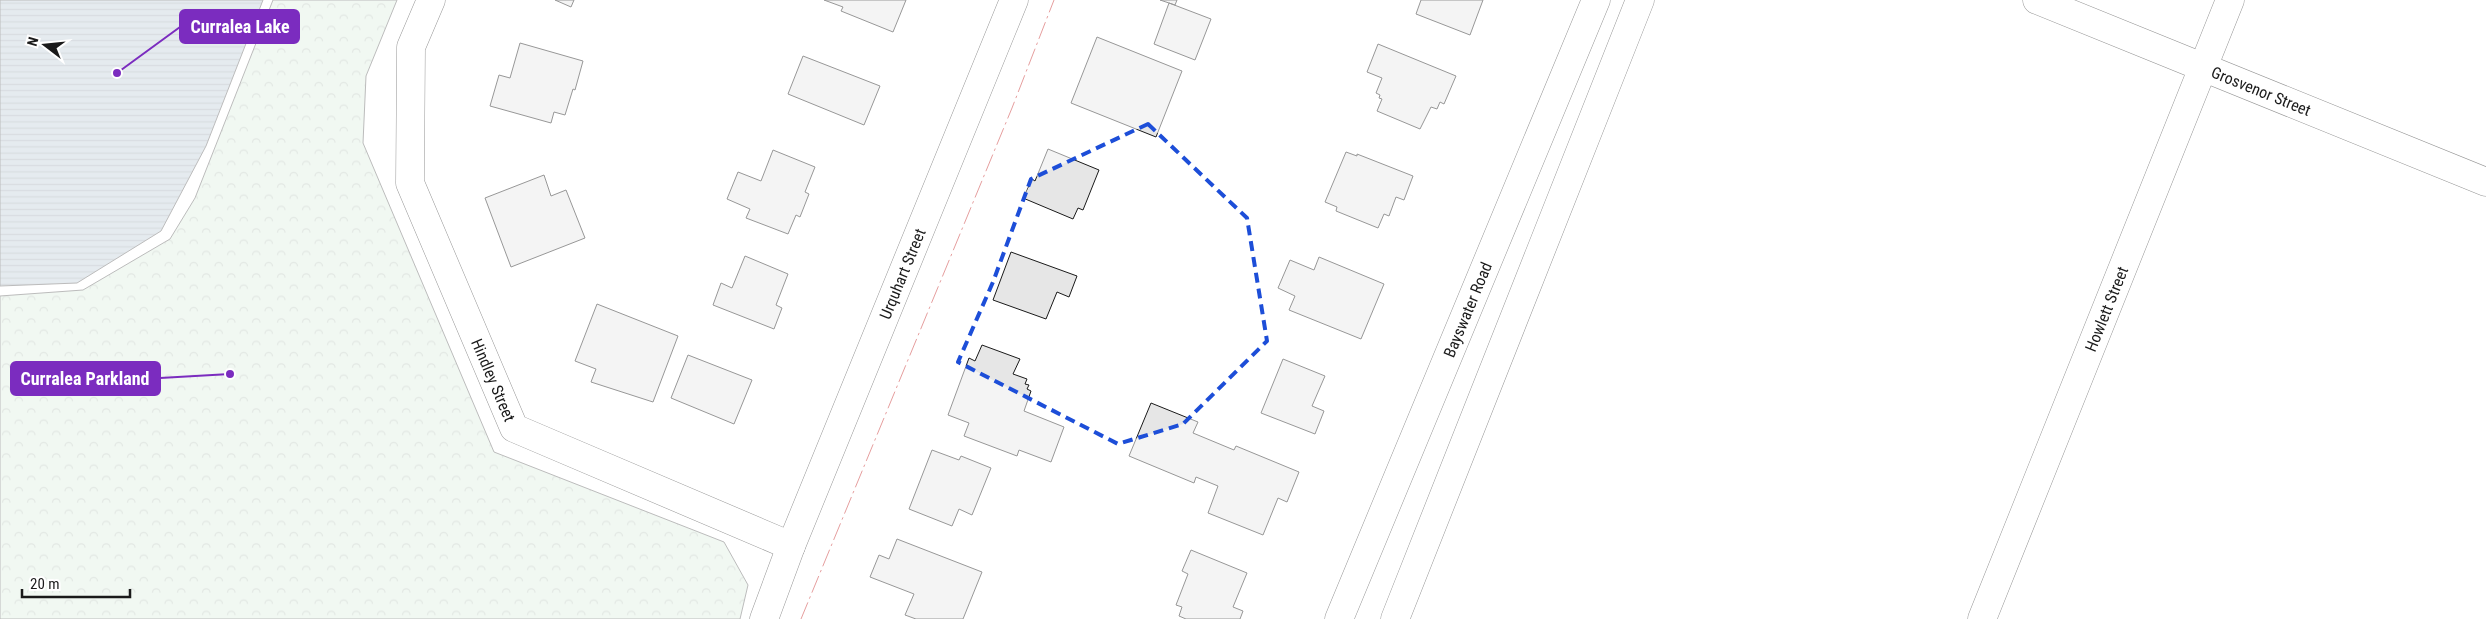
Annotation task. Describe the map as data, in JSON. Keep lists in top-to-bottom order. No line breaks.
{"streets":{"street":["Grosvenor Street","Urquhart Street","Howlett Street","Bayswater Road","Hindley Street"]},"crossings":[["Grosvenor Street","Howlett Street"],["Urquhart Street","Hindley Street"]],"places":["Curralea Lake","Curralea Parkland"],"scale_bar":"20 m","north":"left"}
